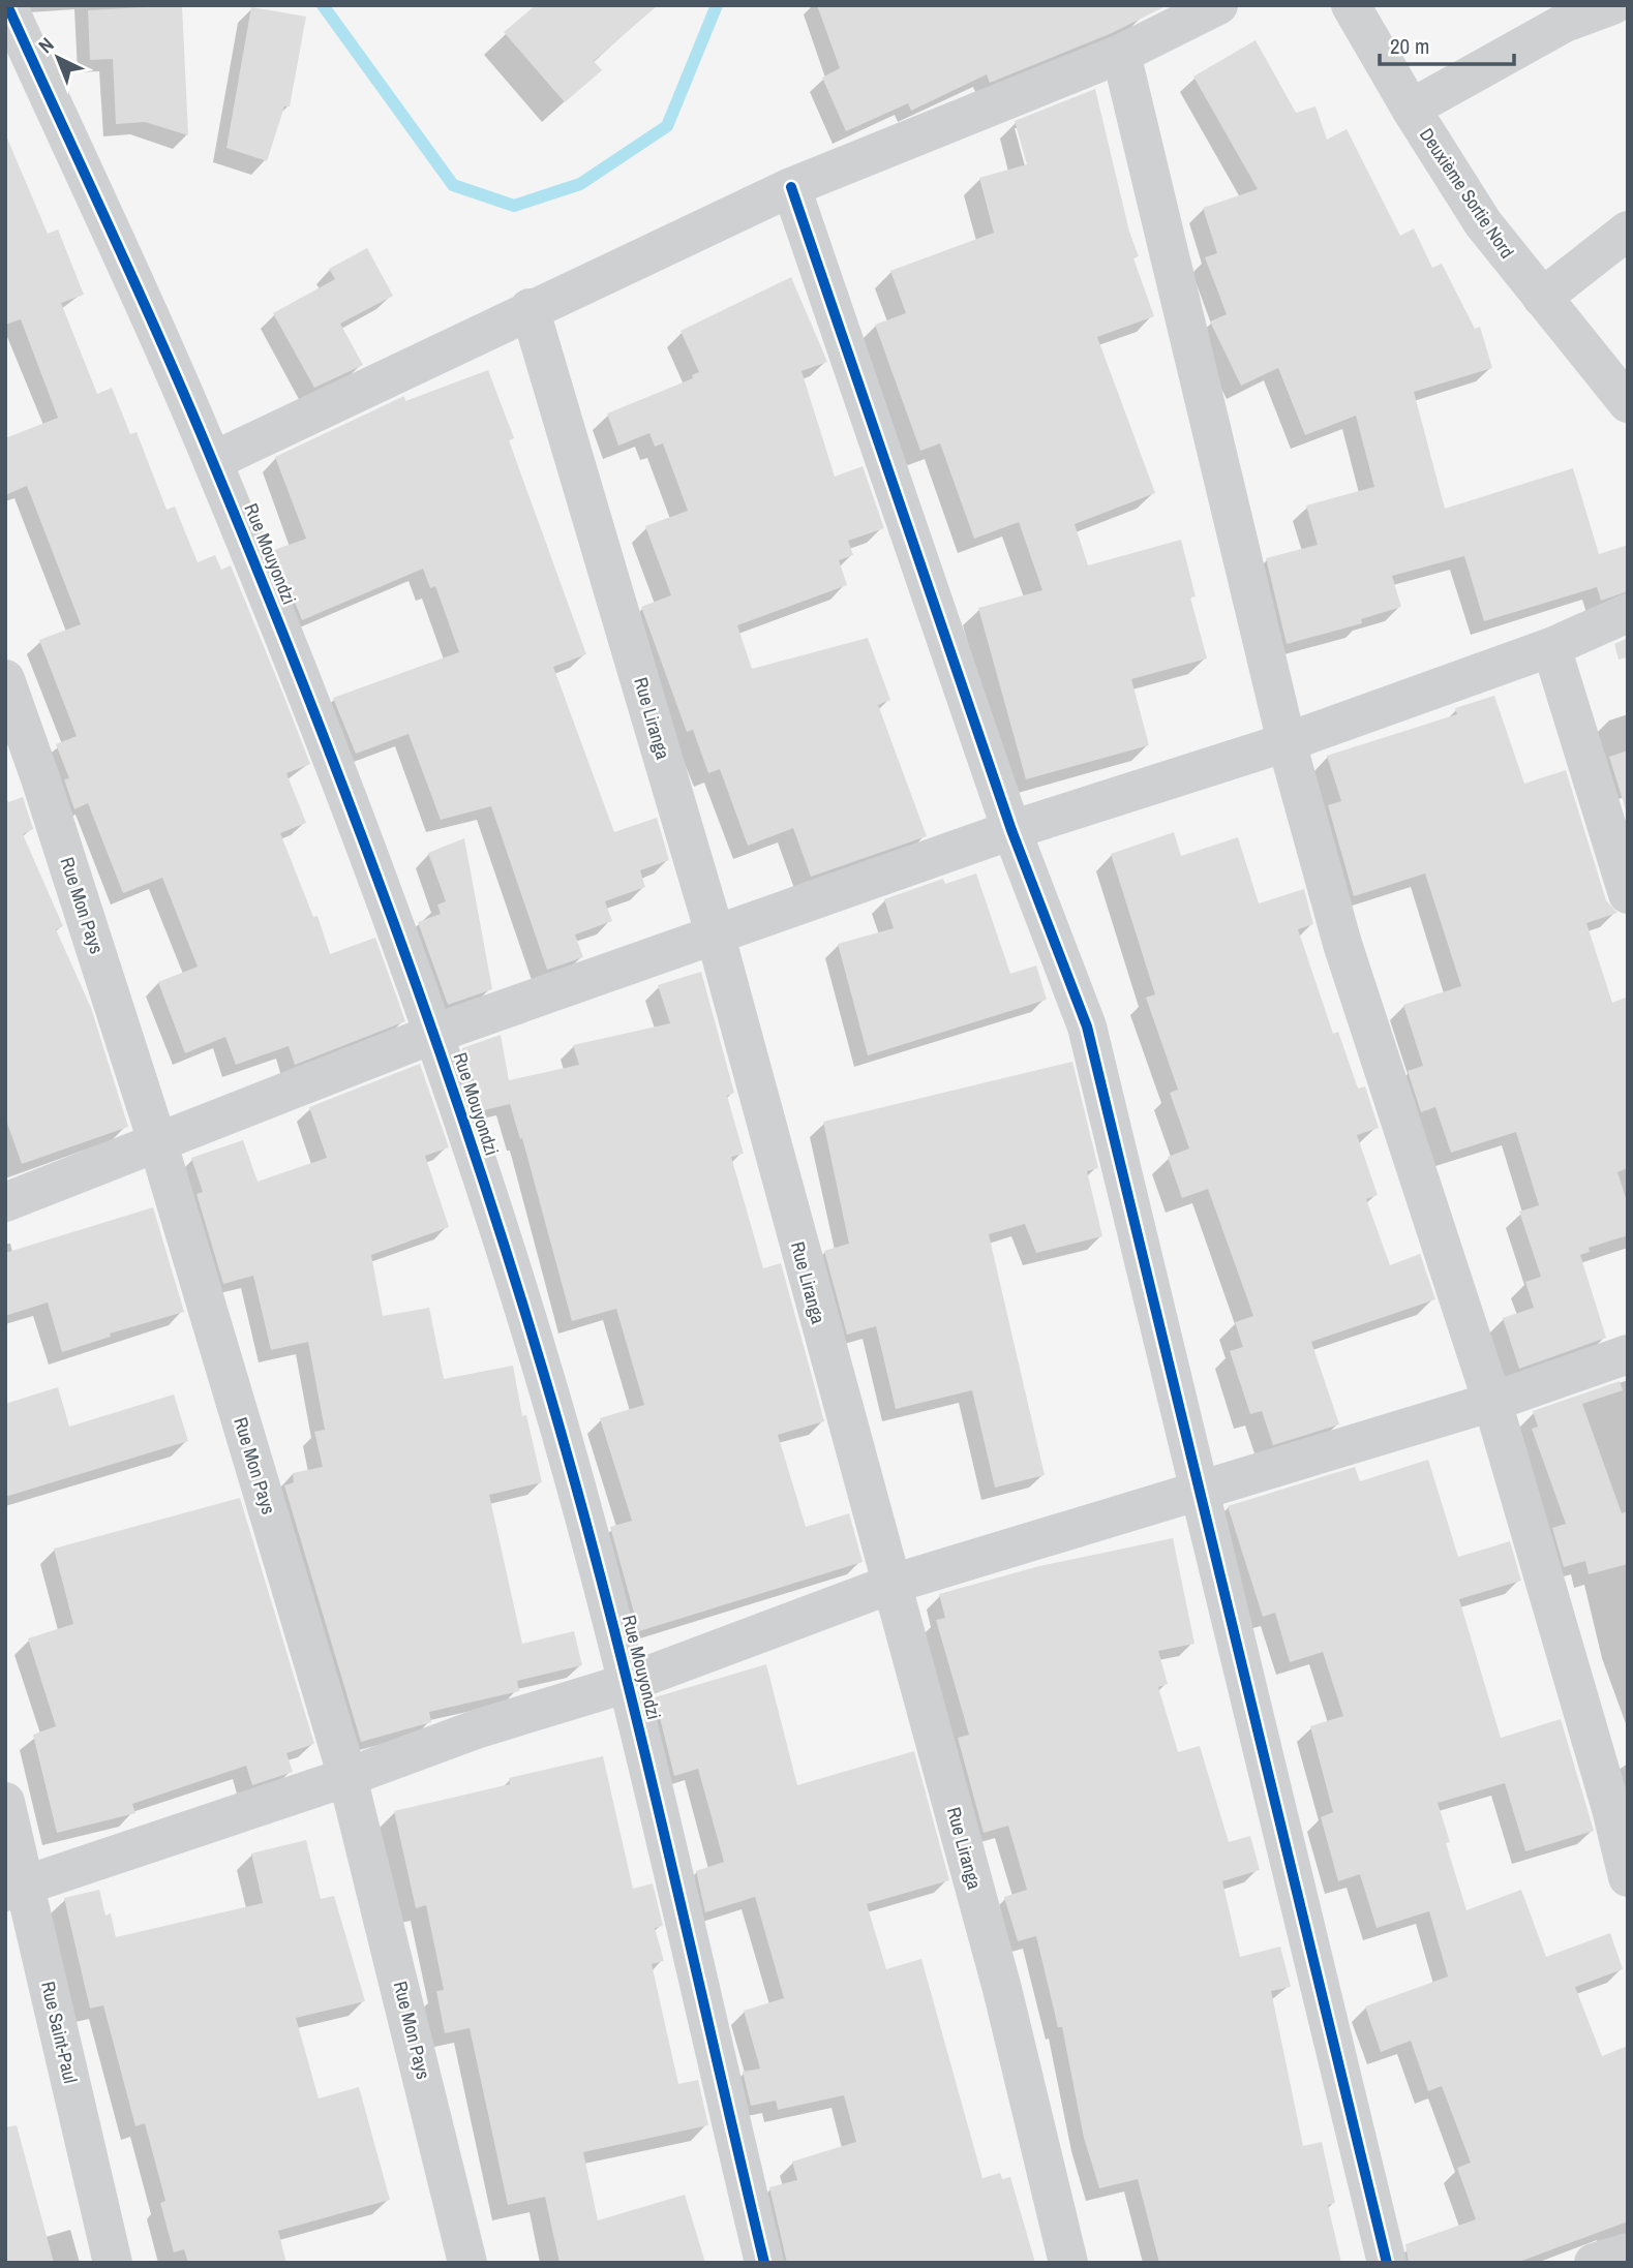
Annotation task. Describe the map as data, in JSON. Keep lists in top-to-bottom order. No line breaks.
{"streets":{"street":["Deuxième Sortie Nord","Rue Mouyondzi","Rue Liranga","Rue Mon Pays","Rue Saint-Paul"]},"scale_bar":"20 m","north":"top left"}
